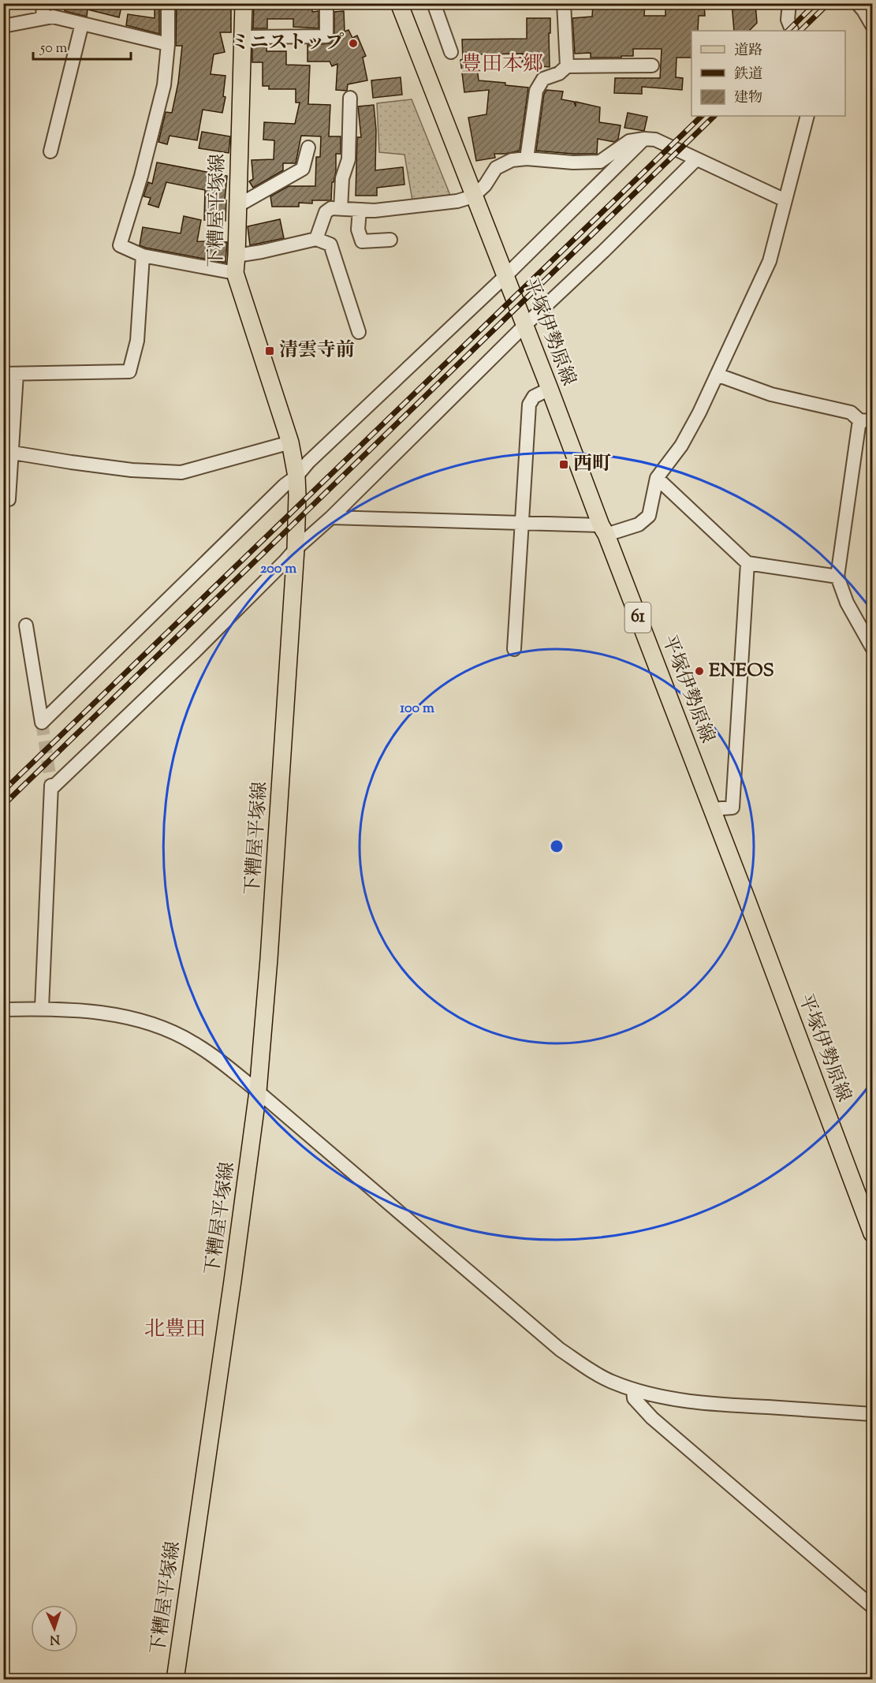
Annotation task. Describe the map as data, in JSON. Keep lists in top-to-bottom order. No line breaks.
{"streets":{"main road":["下糟屋平塚線","平塚伊勢原線","61"]},"districts":["豊田本郷","北豊田"],"places":{"other":["ミニストップ","ENEOS"],"transit":["清雲寺前","西町"]},"legend":["道路","鉄道","建物"],"scale_bar":"50 m","north":"bottom","rings":["200 m","100 m"]}
